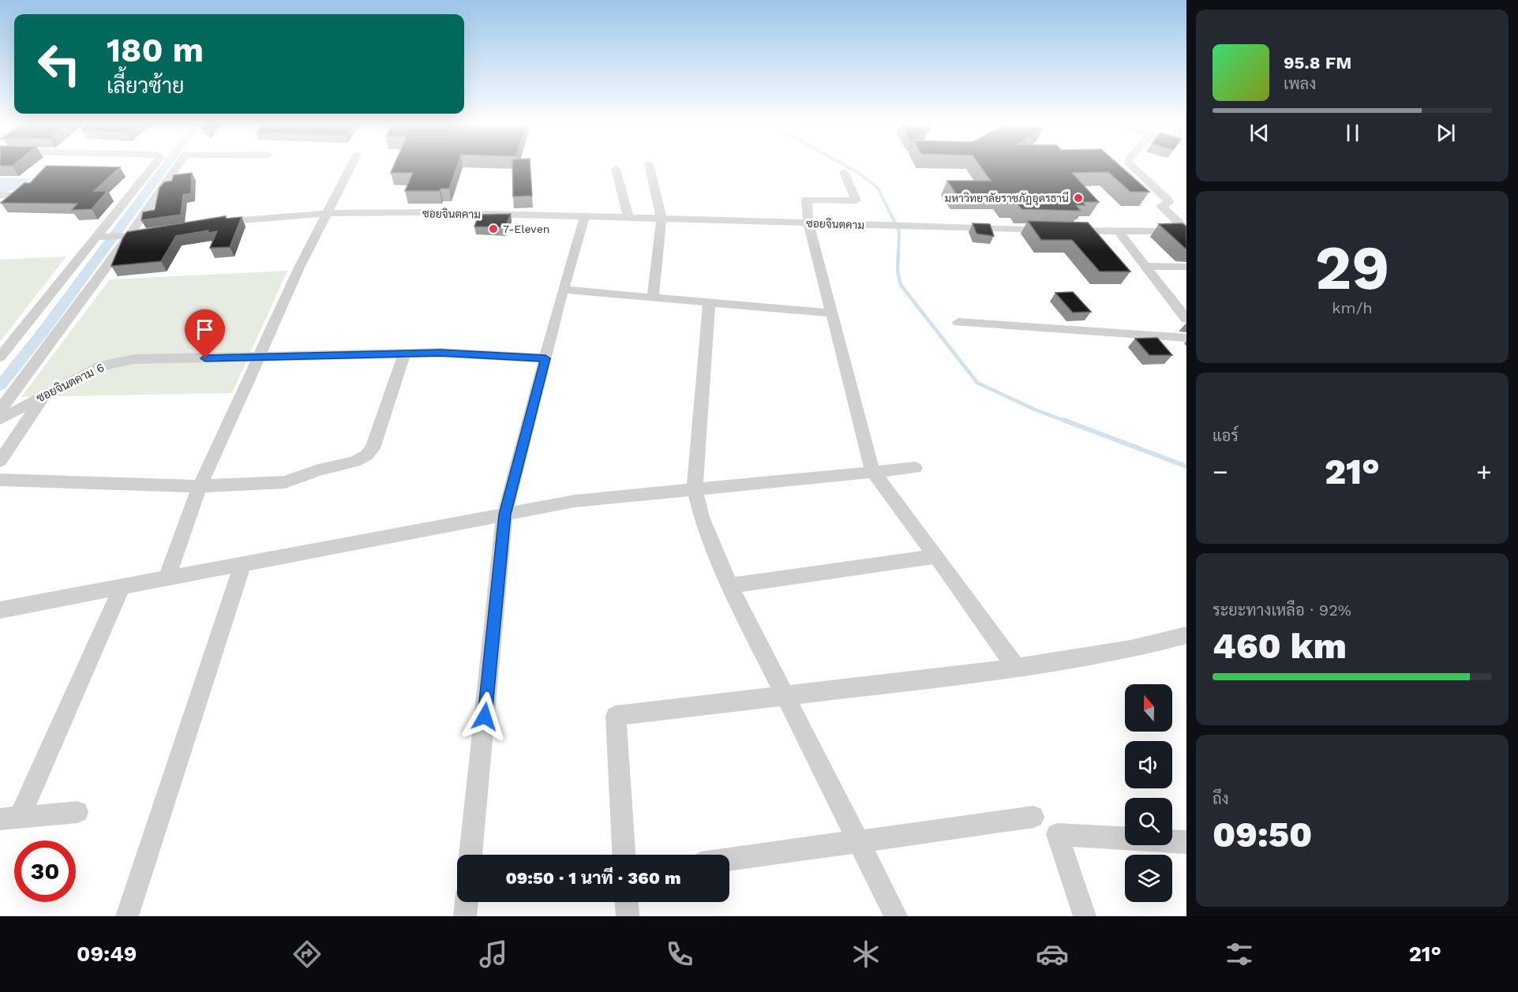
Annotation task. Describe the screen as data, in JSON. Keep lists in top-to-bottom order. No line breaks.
{"streets":{"street":["ซอยจินตคาม","ซอยจินตคาม 6"]},"places":["มหาวิทยาลัยราชภัฏอุดรธานี","7-Eleven"],"north":"top","page":{"turn":["180 m","เลี้ยวซ้าย"],"song":["95.8 FM","เพลง"],"tile":[["29","km/h"],"แอร์",["ระยะทางเหลือ · 92%","460 km"],["ถึง","09:50"]],"heat":["−","21°","+"],"limit":"30","trip":"09:50 · 1 นาที · 360 m","tabs":["09:49","21°"]}}
